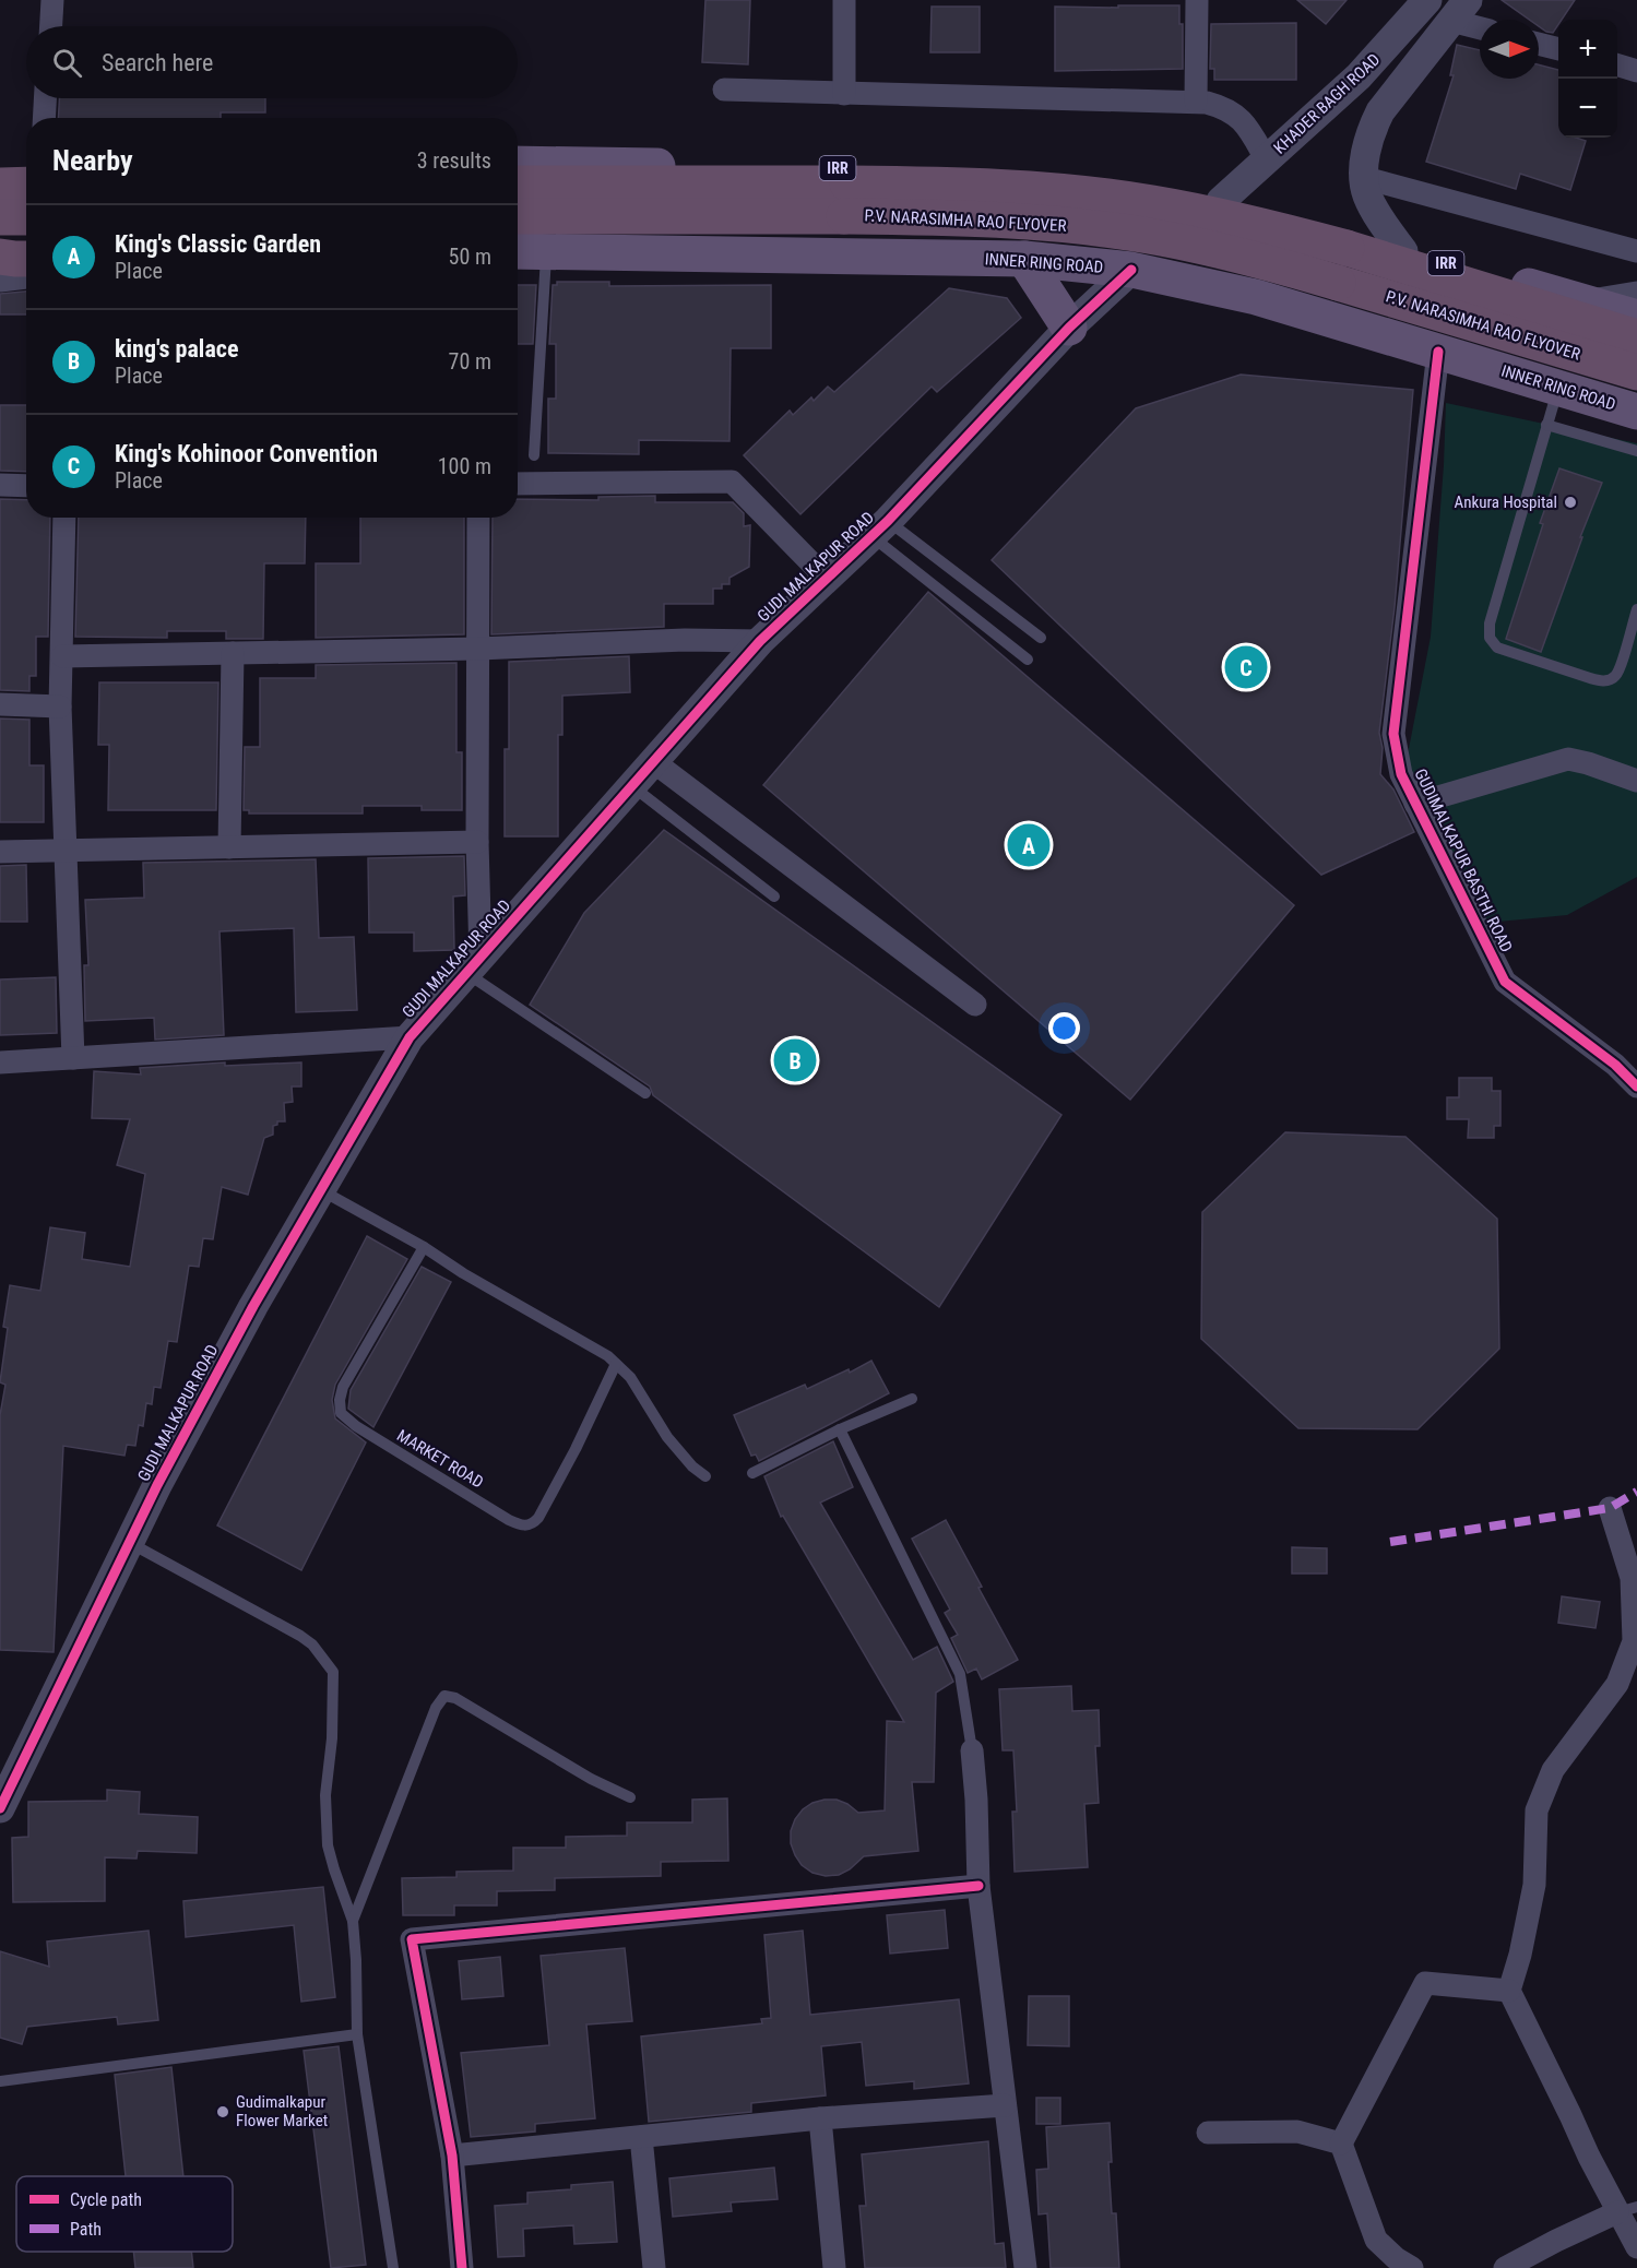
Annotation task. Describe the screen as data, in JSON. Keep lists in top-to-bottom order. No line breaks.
{"streets":{"highway":["P.V. NARASIMHA RAO FLYOVER"],"main road":["IRR","INNER RING ROAD"],"street":["KHADER BAGH ROAD","GUDI MALKAPUR ROAD","GUDIMALKAPUR BASTHI ROAD"],"lane":["MARKET ROAD"]},"crossings":[["KHADER BAGH ROAD","IRR"],["INNER RING ROAD","GUDI MALKAPUR ROAD"],["INNER RING ROAD","GUDIMALKAPUR BASTHI ROAD"]],"places":["Ankura Hospital","Gudimalkapur Flower Market"],"legend":["Cycle path","Path"],"north":"right","page":{"map_buttons":["+","−"],"search":"Search here","heading":["Nearby","3 results"],"list":[{"mark":"A","name":"King's Classic Garden","note":"Place","value":"50 m"},{"mark":"B","name":"king's palace","note":"Place","value":"70 m"},{"mark":"C","name":"King's Kohinoor Convention","note":"Place","value":"100 m"}],"pins":["C","A","B"]}}
